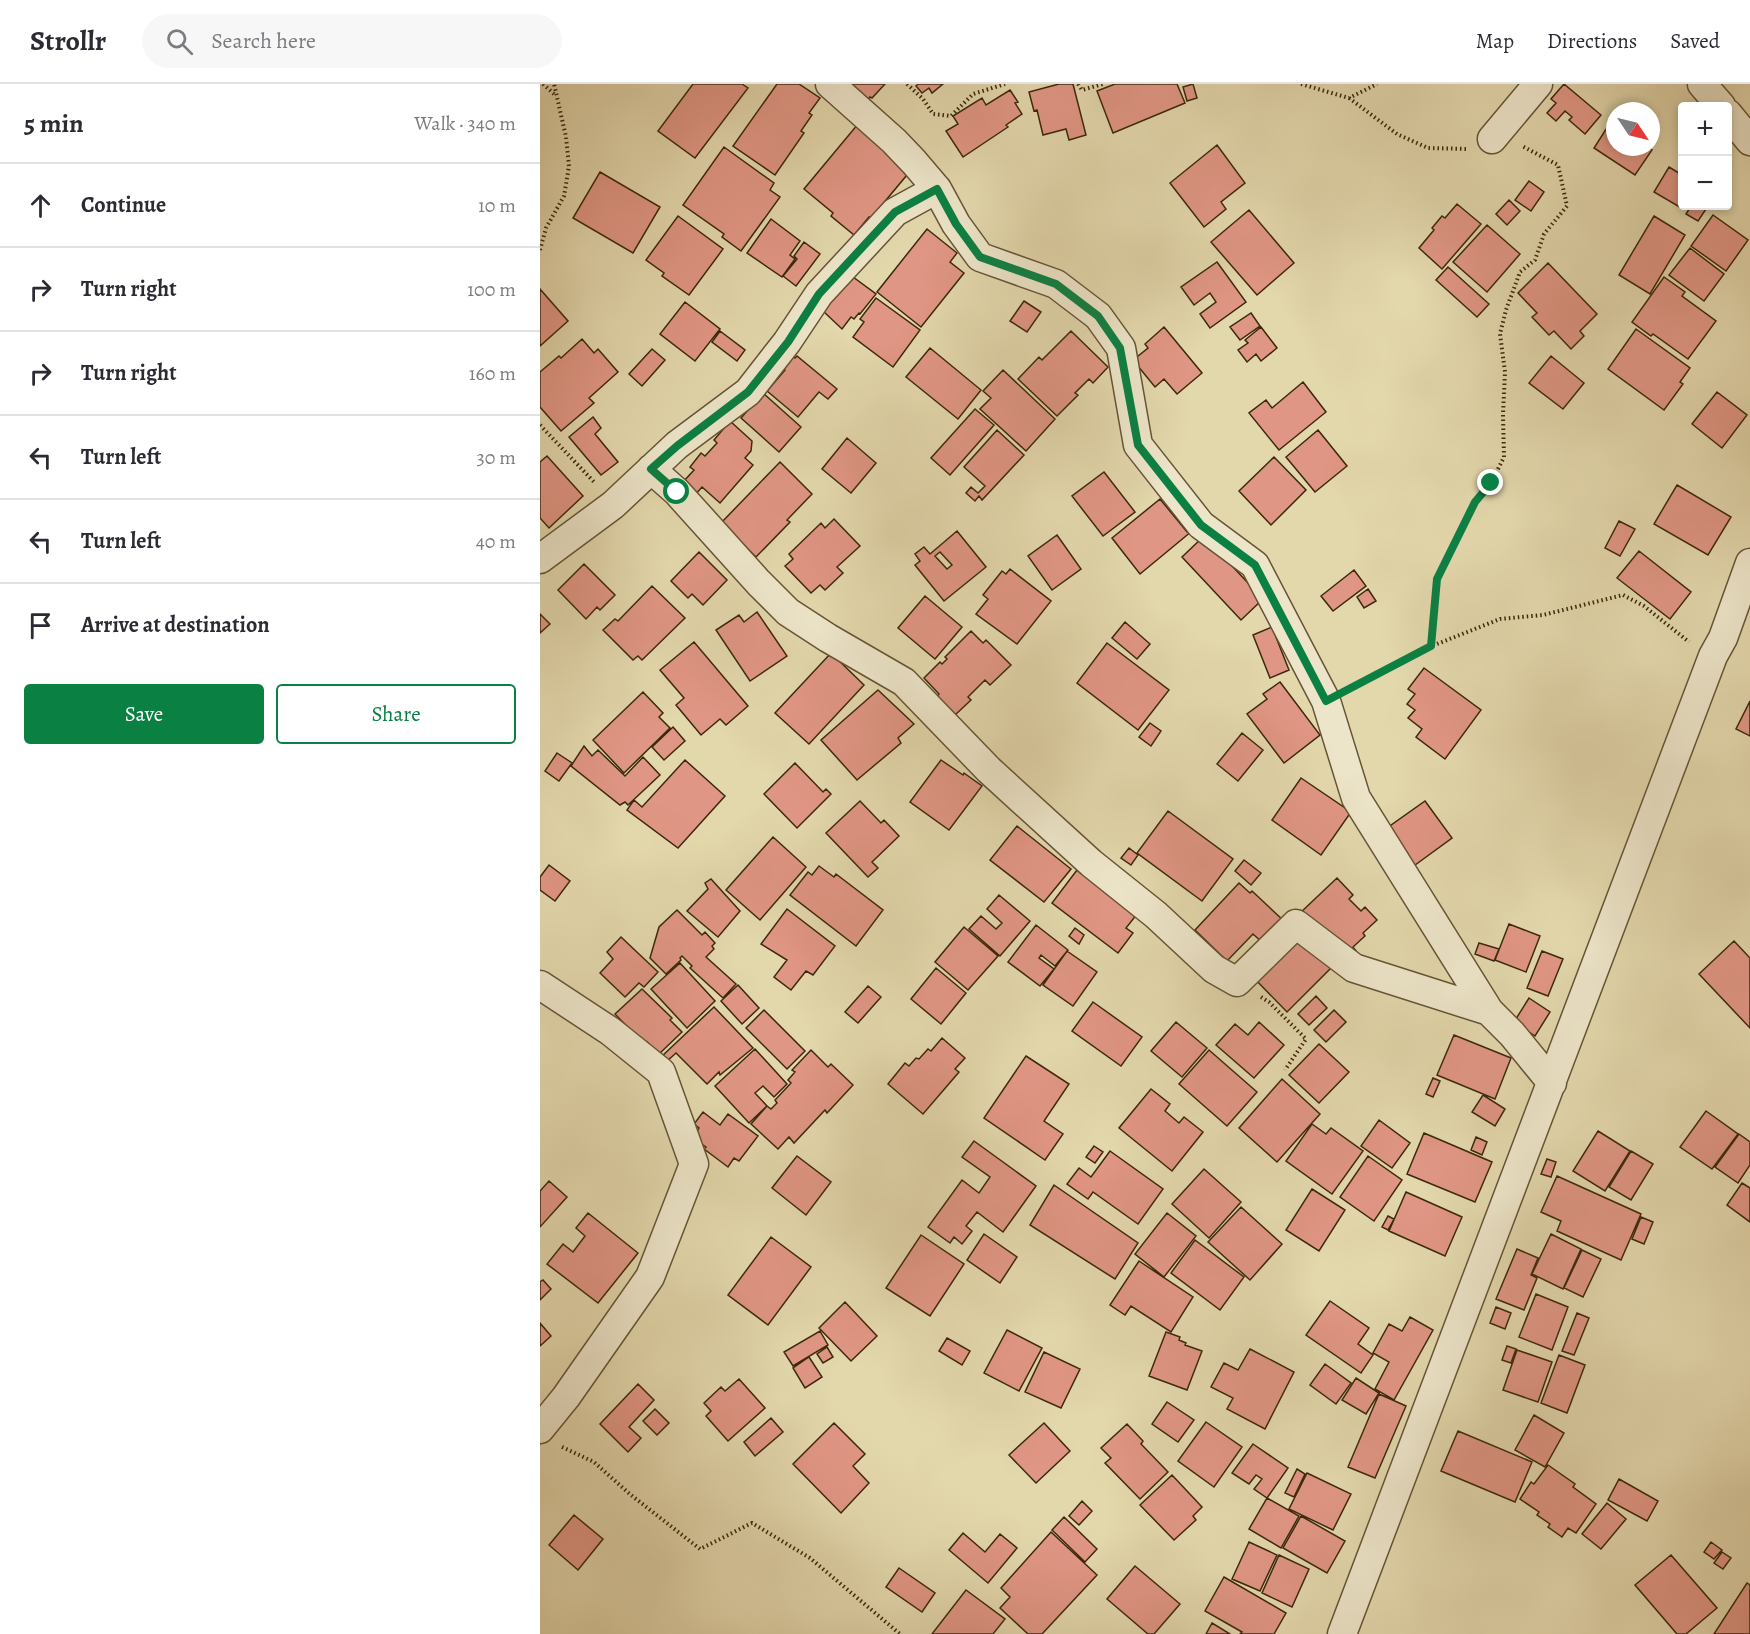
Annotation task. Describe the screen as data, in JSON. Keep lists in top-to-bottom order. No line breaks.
{"north":"bottom right","page":{"header":"Strollr","search":"Search here","nav":["Map","Directions","Saved"],"heading":["5 min","Walk · 340 m"],"map_buttons":["+","−"],"list":[["Continue","10 m"],["Turn right","100 m"],["Turn right","160 m"],["Turn left","30 m"],["Turn left","40 m"],"Arrive at destination"],"buttons":["Save","Share"]}}
